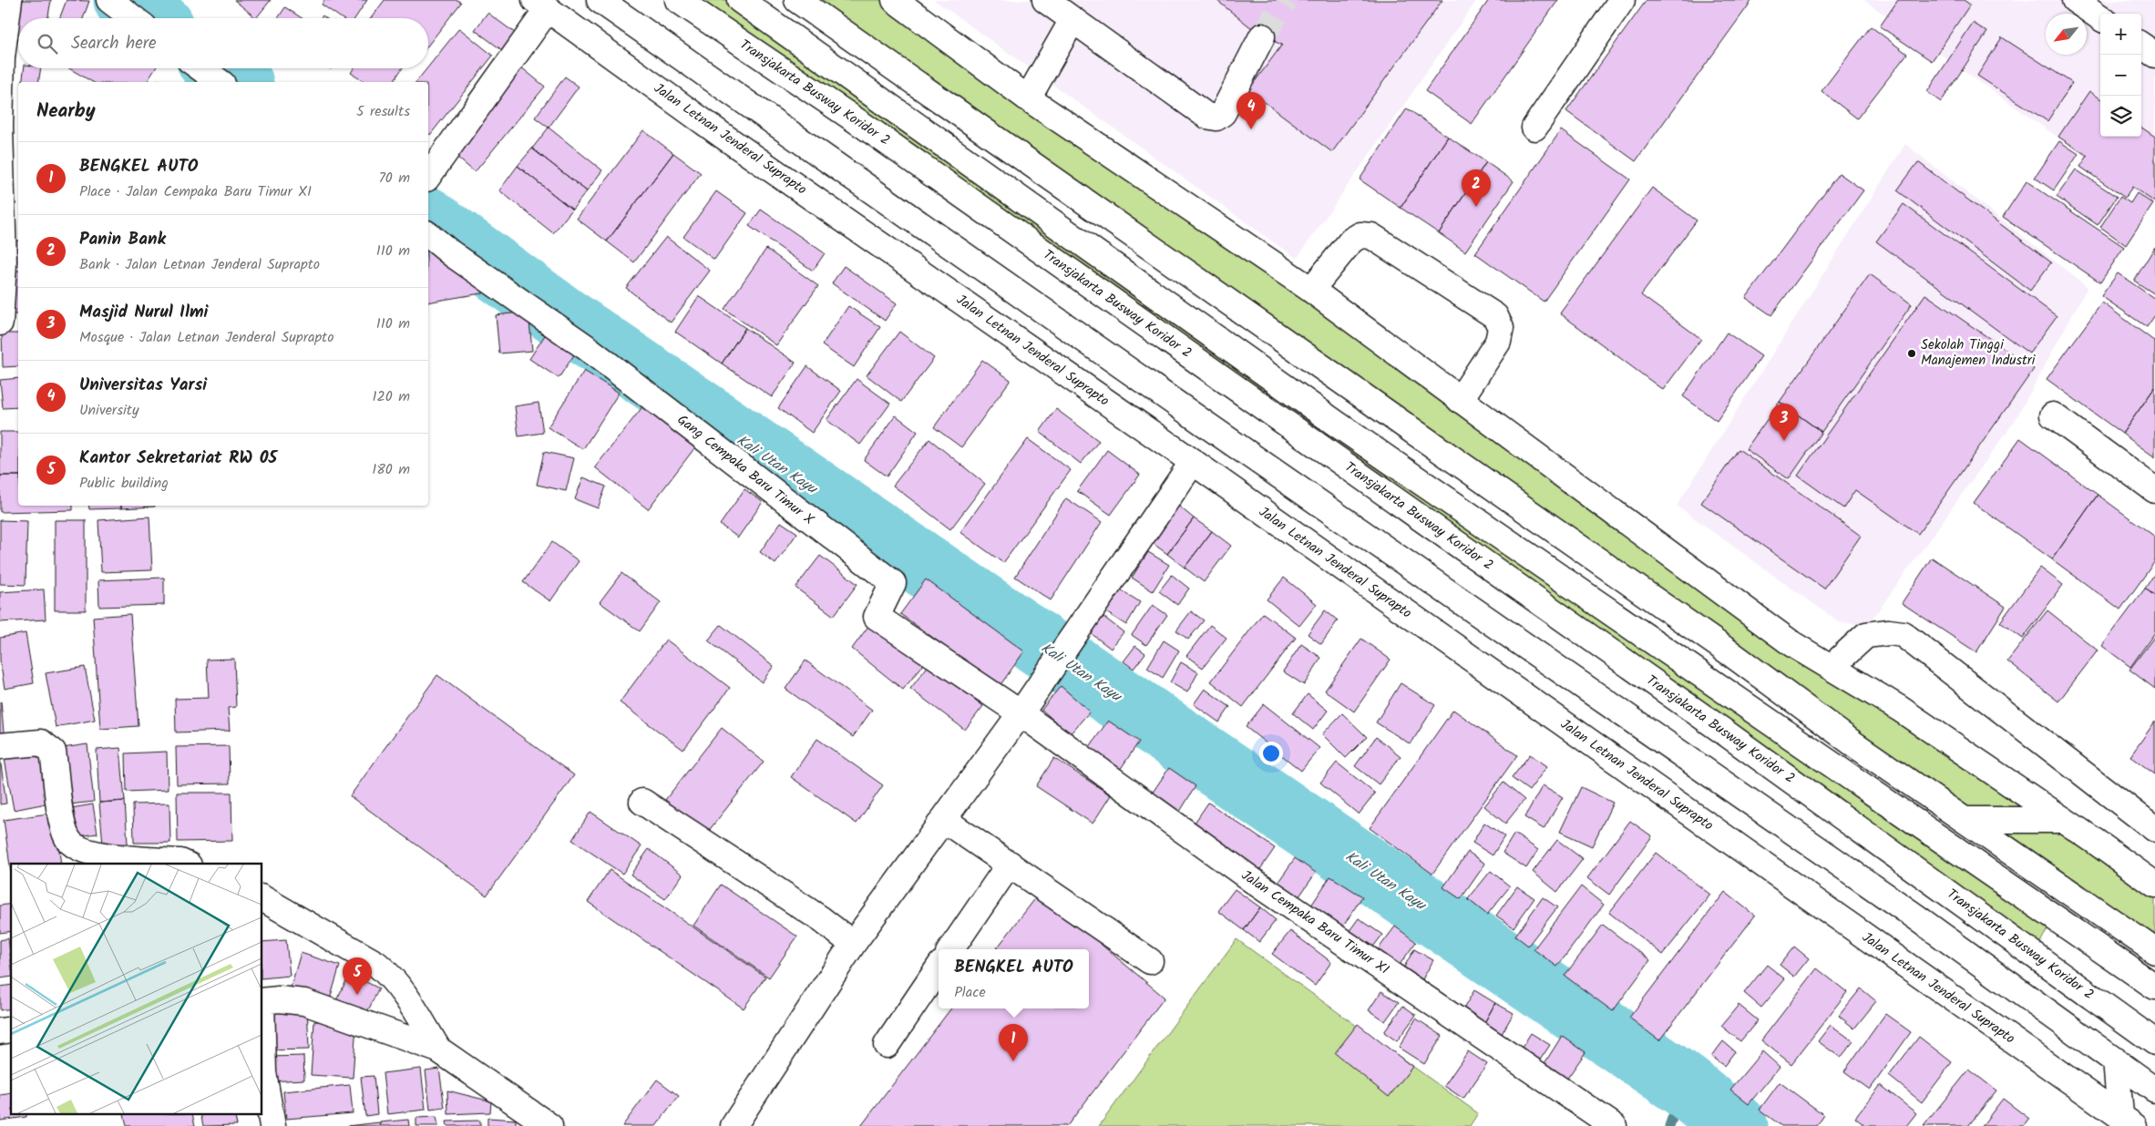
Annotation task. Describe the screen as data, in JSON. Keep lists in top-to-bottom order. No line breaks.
{"streets":{"main road":["Transjakarta Busway Koridor 2","Jalan Letnan Jenderal Suprapto","Gang Cempaka Baru Timur X","Jalan Cempaka Baru Timur XI"]},"crossings":[["Gang Cempaka Baru Timur X","Jalan Cempaka Baru Timur XI"]],"water":["Kali Utan Kayu"],"places":["Sekolah Tinggi Manajemen Industri"],"north":"bottom left","page":{"map_buttons":["+","−"],"search":"Search here","heading":["Nearby","5 results"],"pins":["4","2","3","5","1"],"list":[{"mark":"1","name":"BENGKEL AUTO","note":"Place · Jalan Cempaka Baru Timur XI","value":"70 m"},{"mark":"2","name":"Panin Bank","note":"Bank · Jalan Letnan Jenderal Suprapto","value":"110 m"},{"mark":"3","name":"Masjid Nurul Ilmi","note":"Mosque · Jalan Letnan Jenderal Suprapto","value":"110 m"},{"mark":"4","name":"Universitas Yarsi","note":"University","value":"120 m"},{"mark":"5","name":"Kantor Sekretariat RW 05","note":"Public building","value":"180 m"}],"popup":["BENGKEL AUTO","Place"]}}
